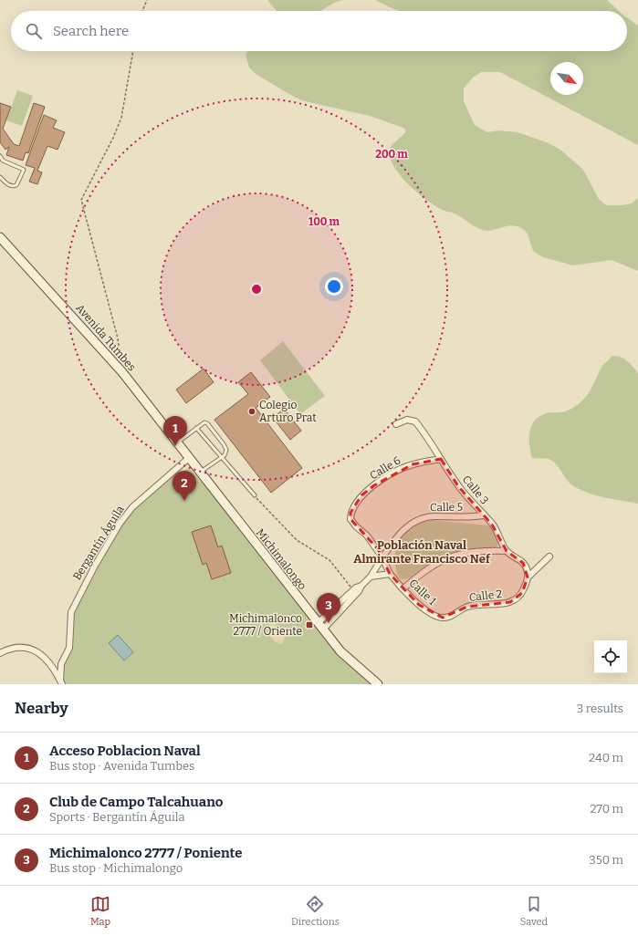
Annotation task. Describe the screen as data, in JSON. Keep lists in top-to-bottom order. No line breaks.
{"streets":{"main road":["Avenida Tumbes","Michimalongo"],"street":["Calle 6","Calle 3","Calle 5","Bergantín Águila","Calle 1","Calle 2"]},"crossings":[["Avenida Tumbes","Bergantín Águila"],["Avenida Tumbes","Michimalongo"],["Calle 6","Calle 3"],["Calle 6","Calle 1"],["Calle 3","Calle 5"],["Calle 3","Calle 2"],["Calle 5","Calle 1"],["Bergantín Águila","Michimalongo"],["Calle 1","Calle 2"]],"districts":["Población Naval Almirante Francisco Nef"],"places":{"other":["Colegio Arturo Prat"],"transit":["Michimalonco 2777 / Oriente"]},"north":"bottom right","page":{"search":"Search here","pins":["1","2","3"],"heading":["Nearby","3 results"],"list":[{"mark":"1","name":"Acceso Poblacion Naval","note":"Bus stop · Avenida Tumbes","value":"240 m"},{"mark":"2","name":"Club de Campo Talcahuano","note":"Sports · Bergantín Águila","value":"270 m"},{"mark":"3","name":"Michimalonco 2777 / Poniente","note":"Bus stop · Michimalongo","value":"350 m"}],"nav":["Map","Directions","Saved"]},"rings":["200 m","100 m"]}
